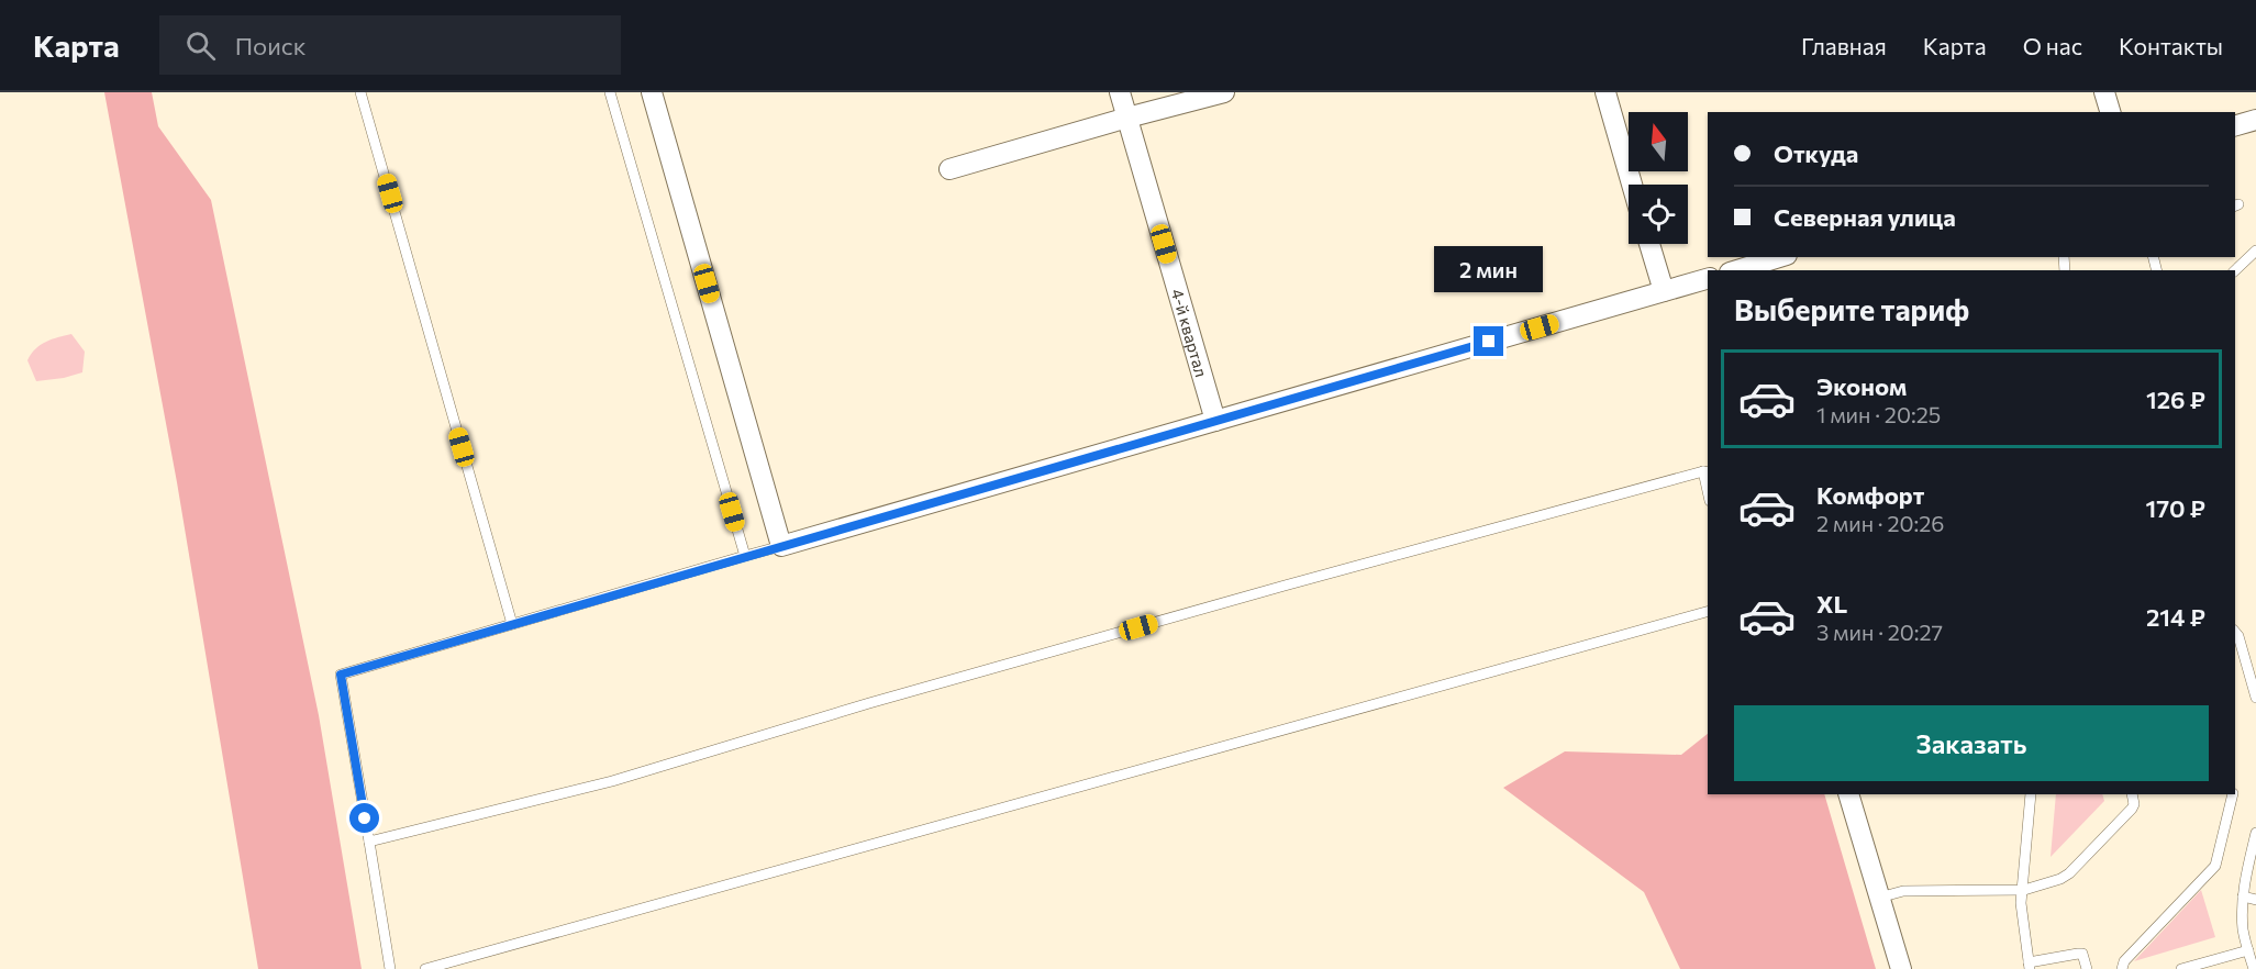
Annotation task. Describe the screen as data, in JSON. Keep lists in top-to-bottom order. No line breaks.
{"streets":{"street":["4-й квартал"]},"north":"top","page":{"header":"Карта","search":"Поиск","nav":["Главная","Карта","О нас","Контакты"],"banner":["Откуда","Северная улица"],"bubble":"2 мин","heading":"Выберите тариф","list":[{"name":"Эконом","note":"1 мин · 20:25","value":"126 ₽"},{"name":"Комфорт","note":"2 мин · 20:26","value":"170 ₽"},{"name":"XL","note":"3 мин · 20:27","value":"214 ₽"}],"buttons":"Заказать"}}
